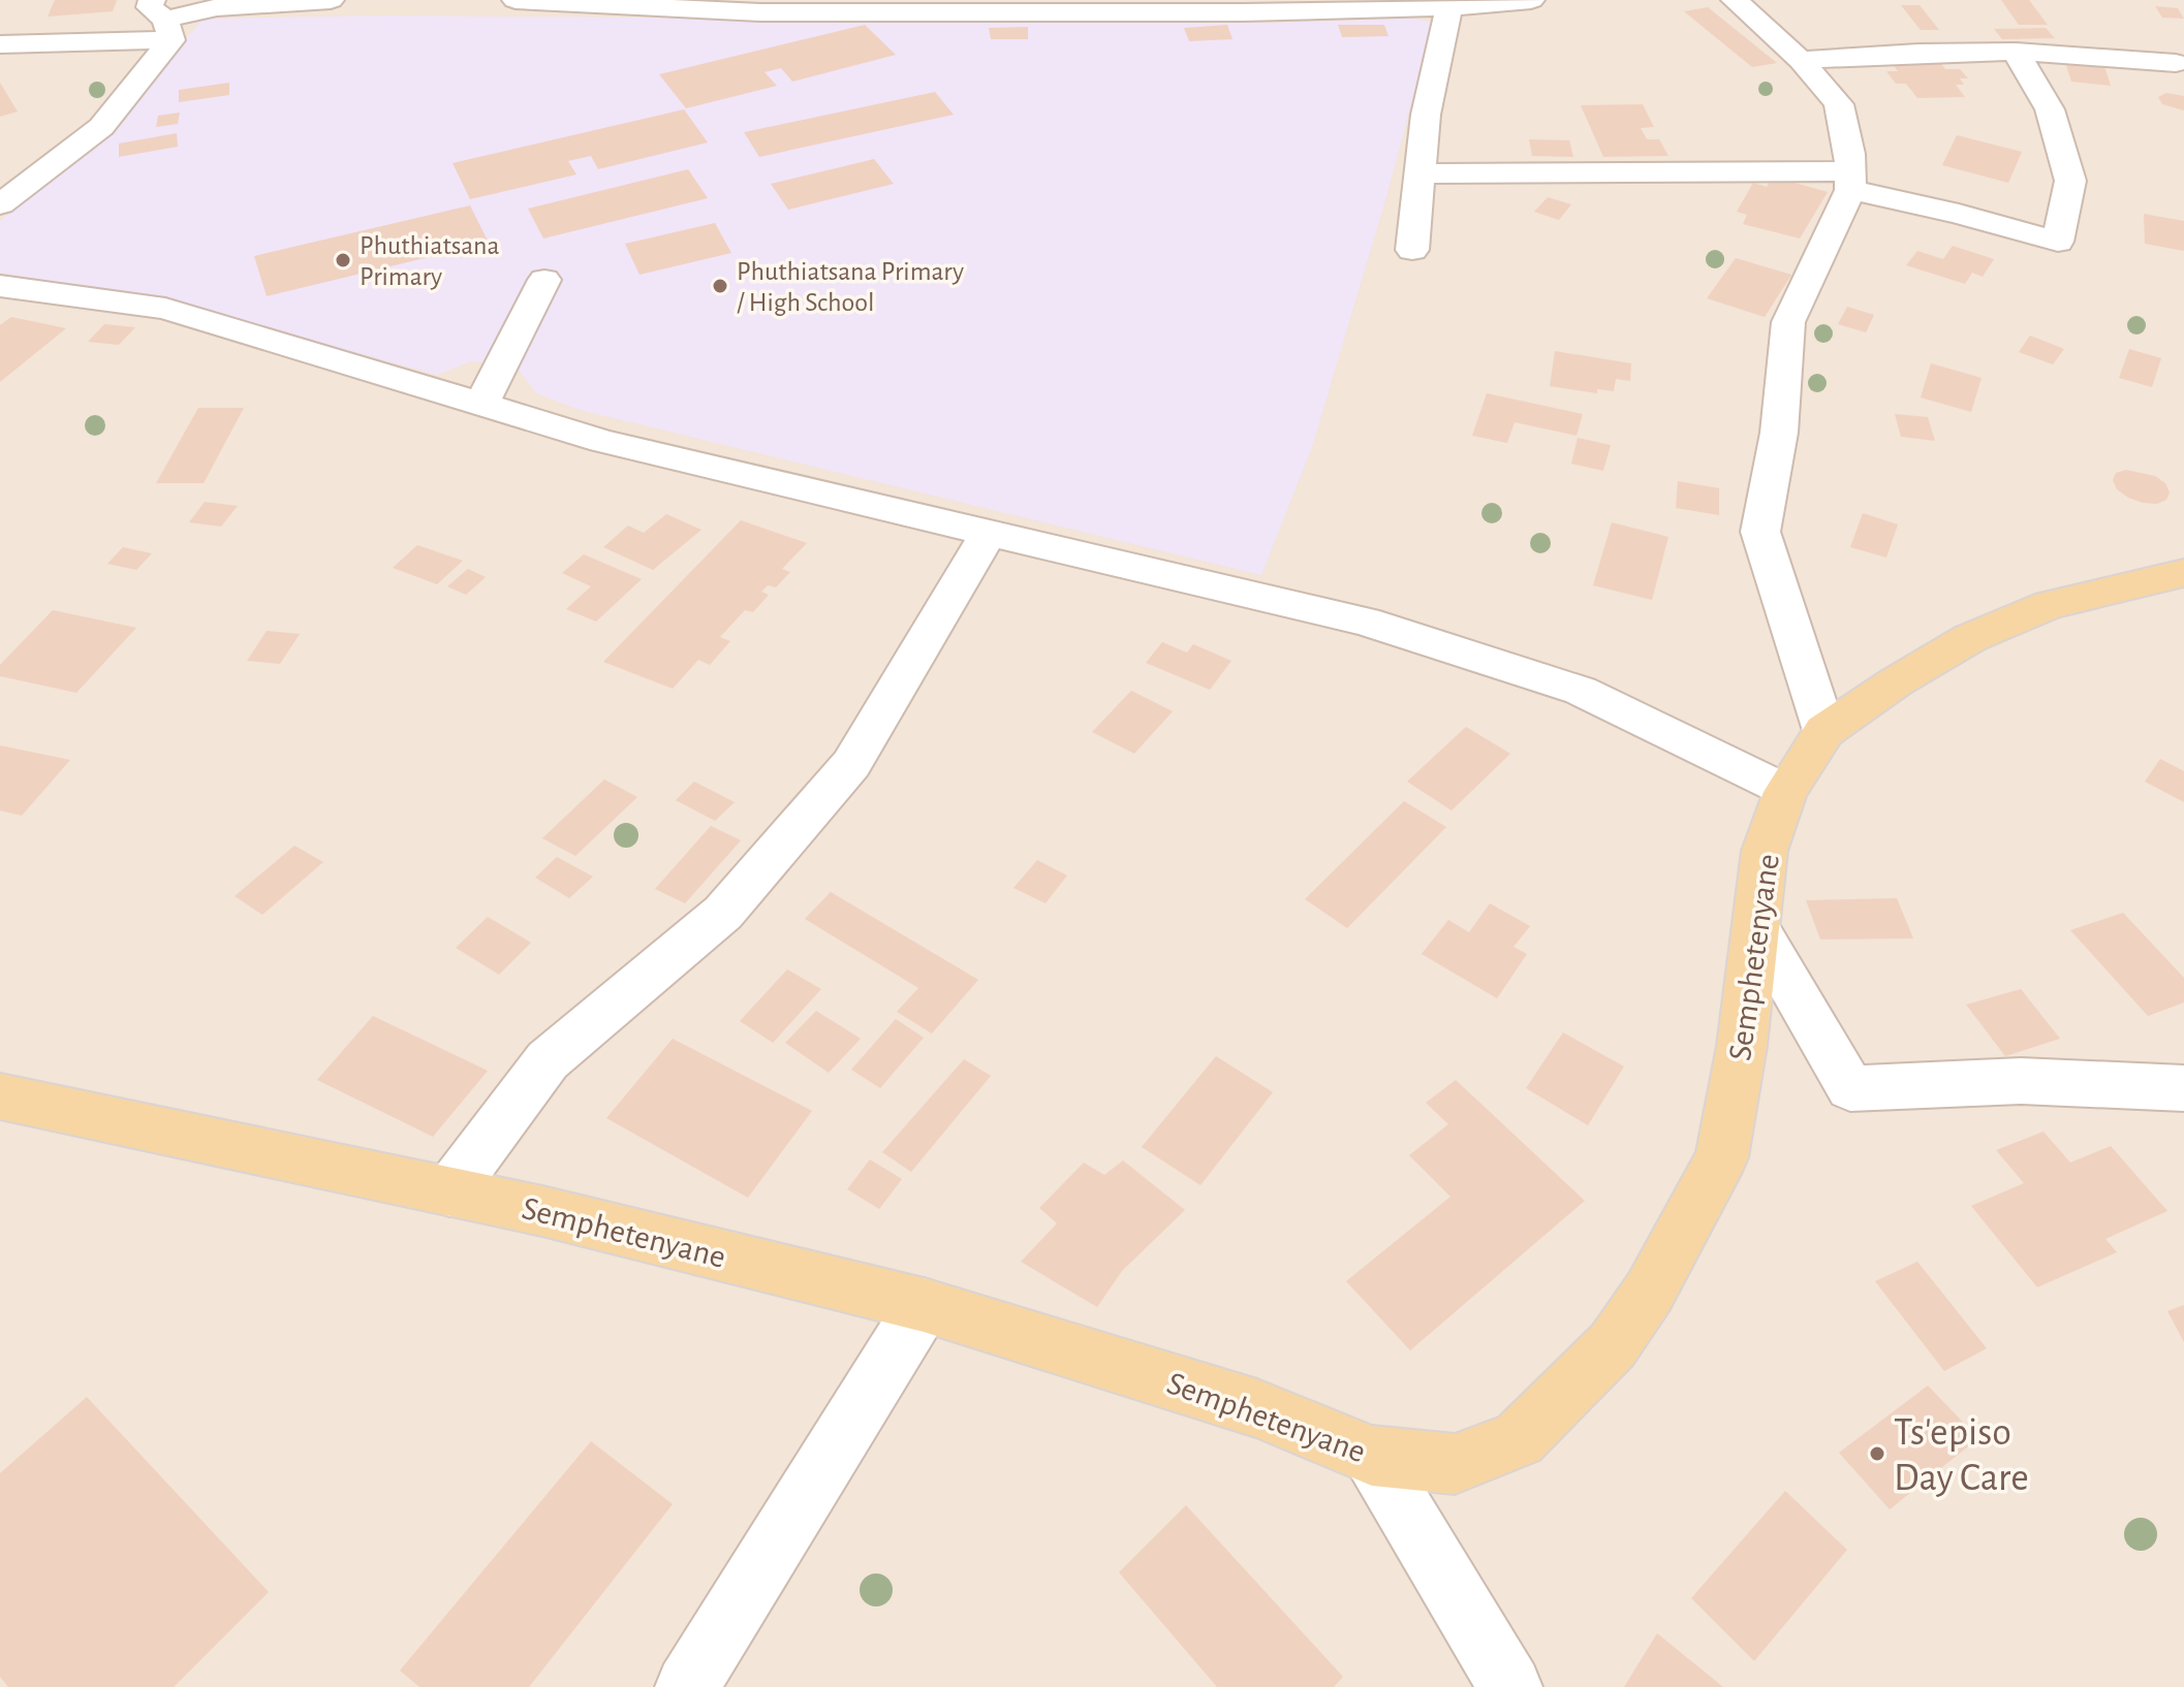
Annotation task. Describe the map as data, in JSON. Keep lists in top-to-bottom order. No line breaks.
{"streets":{"main road":["Semphetenyane"]},"places":["Phuthiatsana Primary","Phuthiatsana Primary / High School","Ts'episo Day Care"]}
